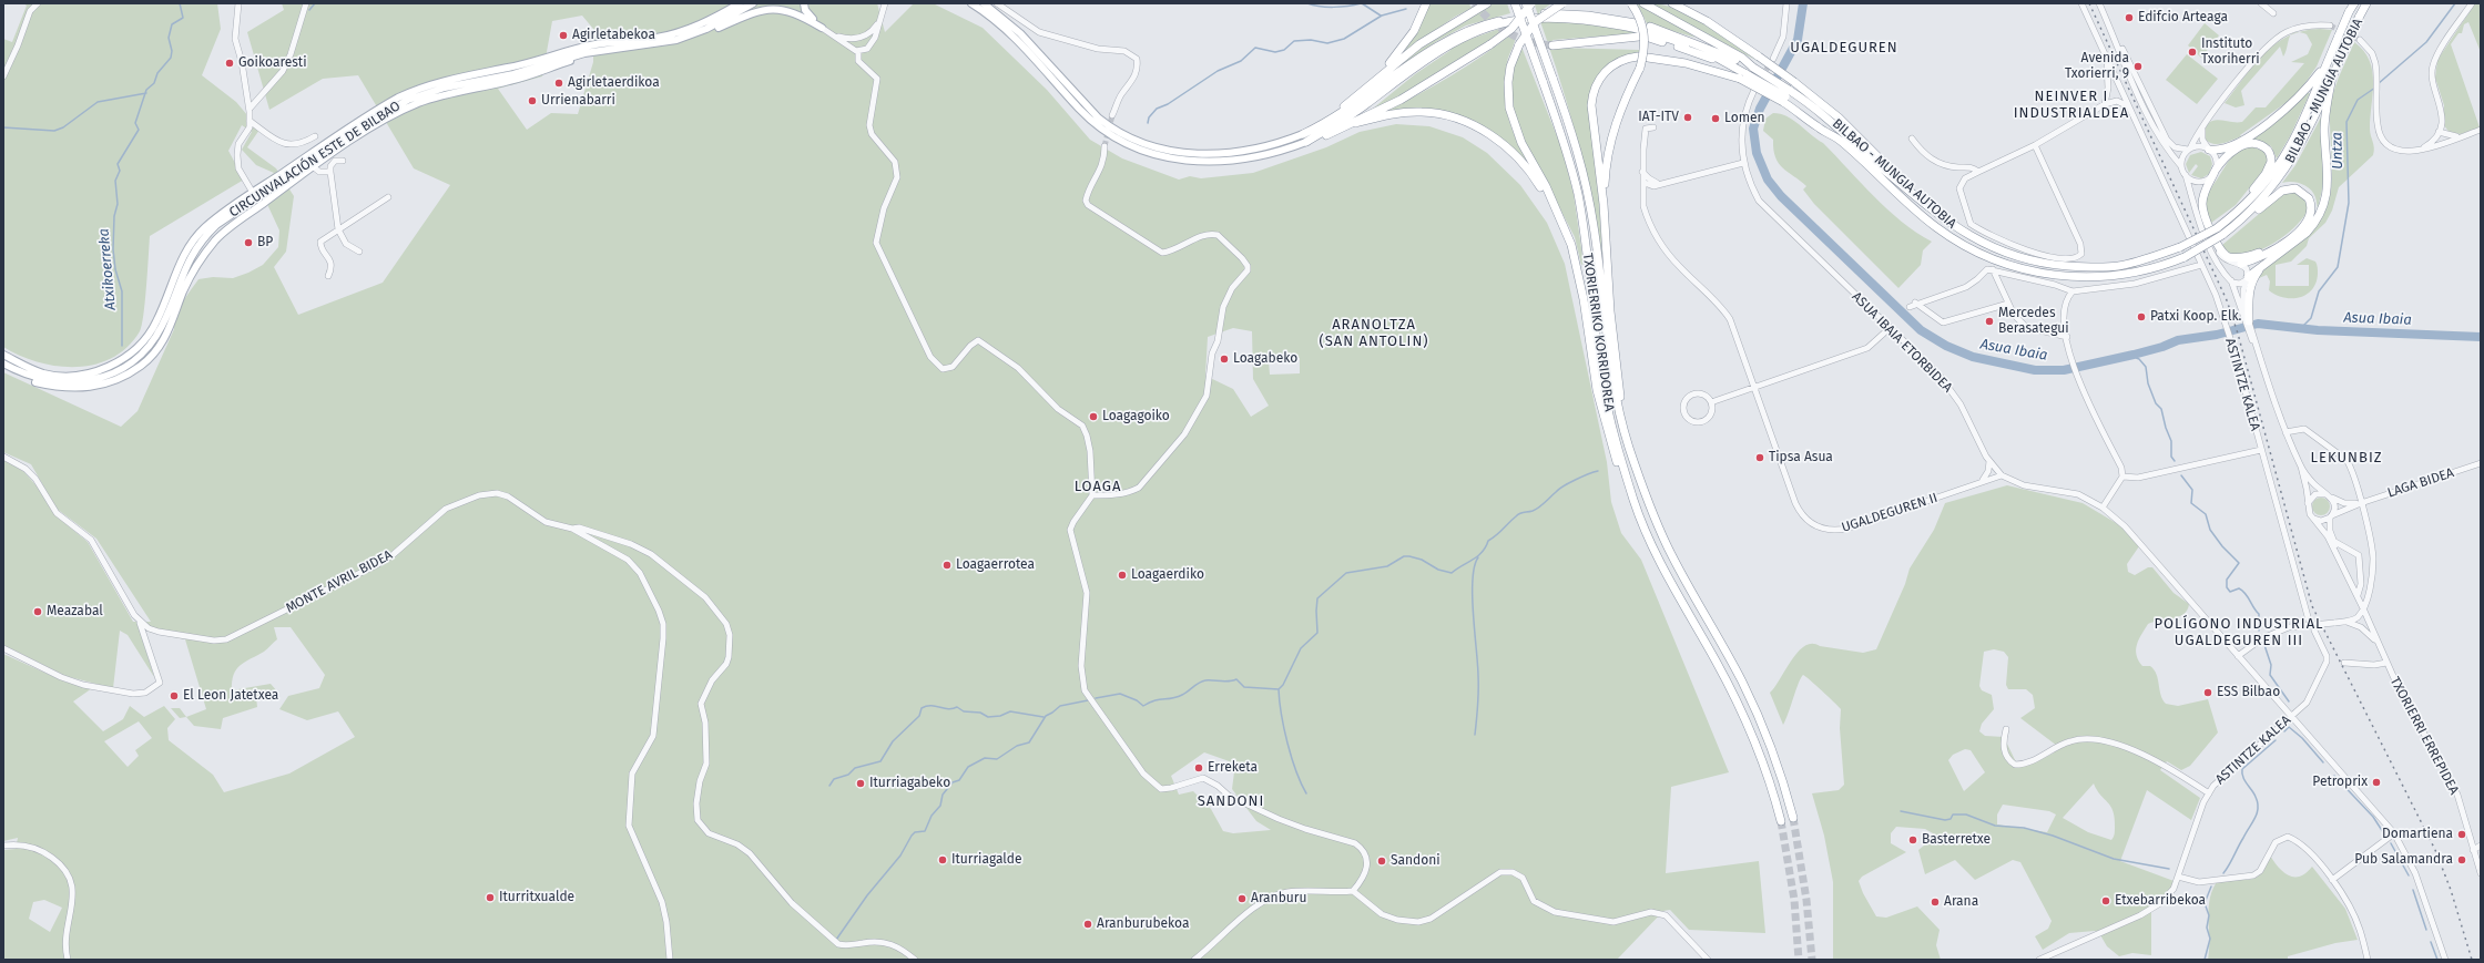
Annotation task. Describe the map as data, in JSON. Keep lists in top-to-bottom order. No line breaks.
{"streets":{"highway":["BILBAO - MUNGIA AUTOBIA","TXORIERRIKO KORRIDOREA"],"main road":["CIRCUNVALACIÓN ESTE DE BILBAO"],"street":["ASUA IBAIA ETORBIDEA","ASTINTZE KALEA","LAGA BIDEA","UGALDEGUREN II","MONTE AVRIL BIDEA","TXORIERRI ERREPIDEA"]},"crossings":[["ASUA IBAIA ETORBIDEA","ASTINTZE KALEA"],["ASUA IBAIA ETORBIDEA","UGALDEGUREN II"],["LAGA BIDEA","TXORIERRI ERREPIDEA"]],"districts":["UGALDEGUREN","NEINVER I INDUSTRIALDEA","ARANOLTZA (SAN ANTOLIN)","LEKUNBIZ","LOAGA","POLÍGONO INDUSTRIAL UGALDEGUREN III","SANDONI"],"water":["Untza","Atxikoerreka","Asua Ibaia"],"places":["Edifcio Arteaga","Agirletabekoa","Instituto Txoriherri","Goikoaresti","Avenida Txorierri, 9","Agirletaerdikoa","Urrienabarri","IAT-ITV","Lomen","BP","Patxi Koop. Elk.","Mercedes Berasategui","Loagabeko","Loagagoiko","Tipsa Asua","Loagaerrotea","Loagaerdiko","Meazabal","ESS Bilbao","El Leon Jatetxea","Erreketa","Petroprix","Iturriagabeko","Domartiena","Basterretxe","Iturriagalde","Pub Salamandra","Sandoni","Iturritxualde","Aranburu","Etxebarribekoa","Arana","Aranburubekoa"]}
